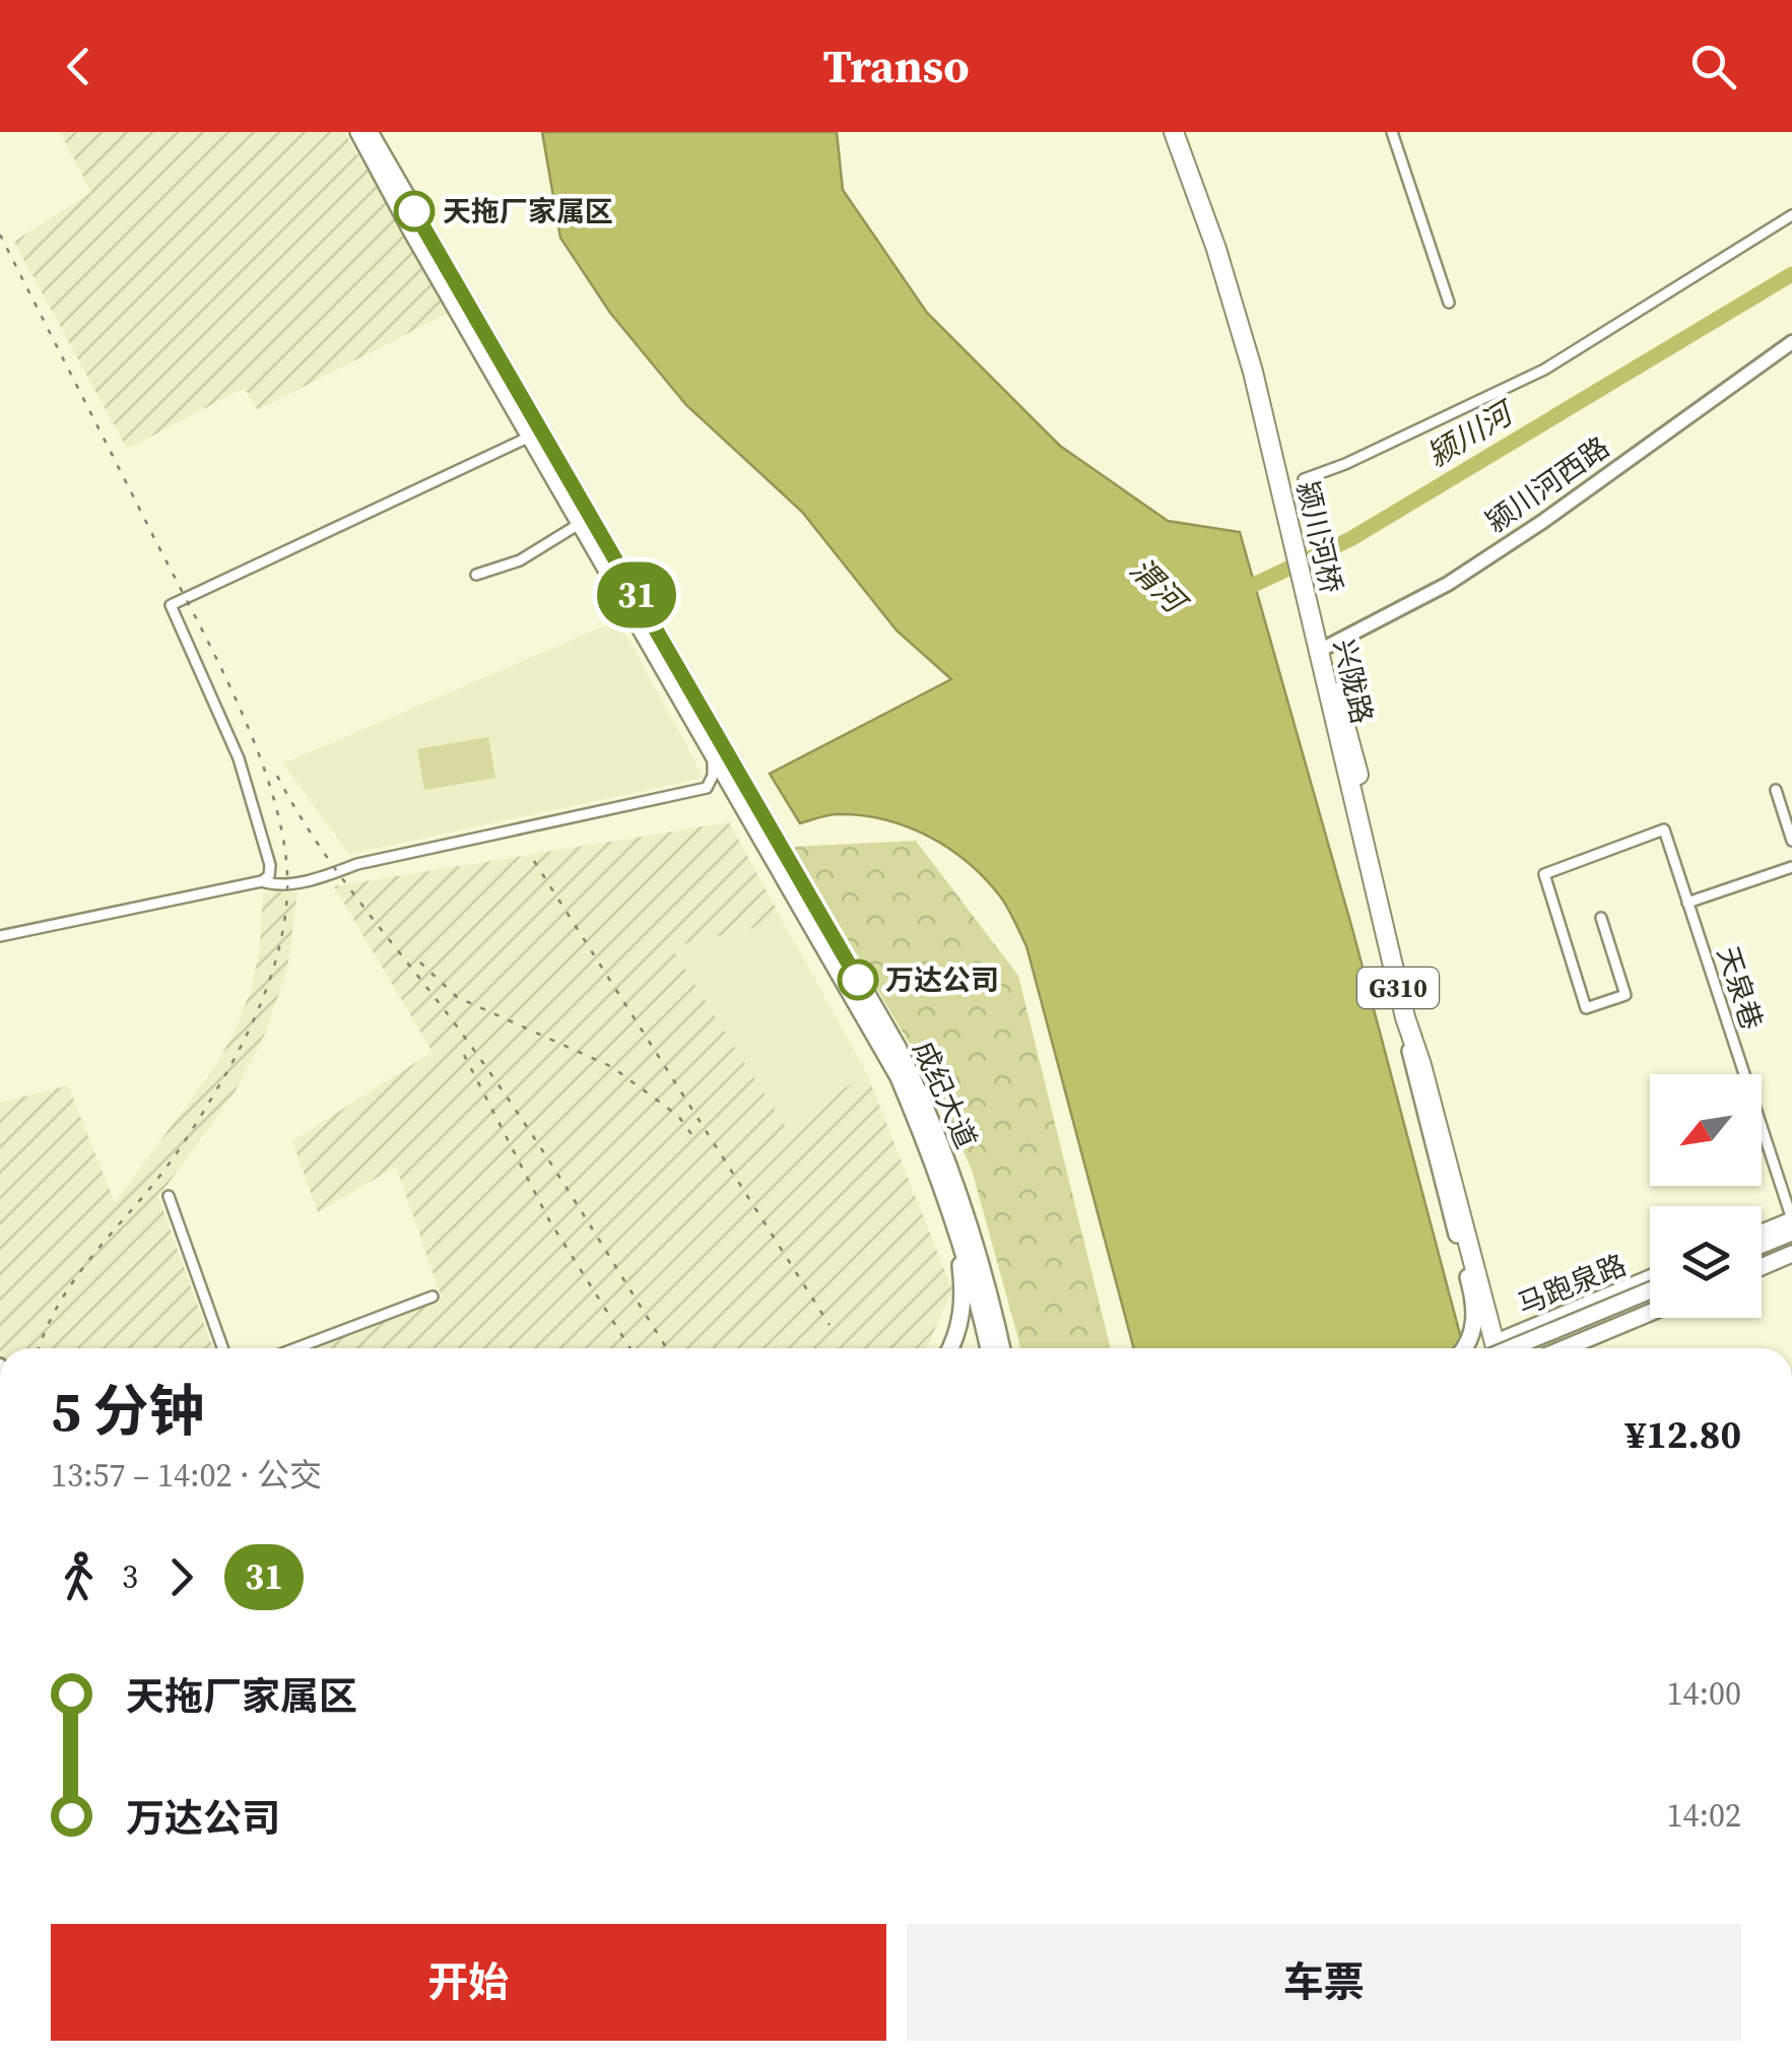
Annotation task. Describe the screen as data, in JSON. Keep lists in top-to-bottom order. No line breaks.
{"streets":{"highway":["颍川河桥","兴陇路","G310"],"main road":["颍川河西路","成纪大道","马跑泉路"],"street":["天泉巷"]},"crossings":[["颍川河西路","兴陇路"],["颍川河桥","兴陇路"]],"water":["颍川河","渭河"],"places":["天拖厂家属区","万达公司"],"lines":["bus line 31"],"north":"bottom left","page":{"header":"Transo","on_map":"31","heading":["5 分钟","13:57 – 14:02 · 公交","¥12.80"],"legs":["3","31"],"list":[{"name":"天拖厂家属区","value":"14:00"},{"name":"万达公司","value":"14:02"}],"buttons":["开始","车票"]}}
